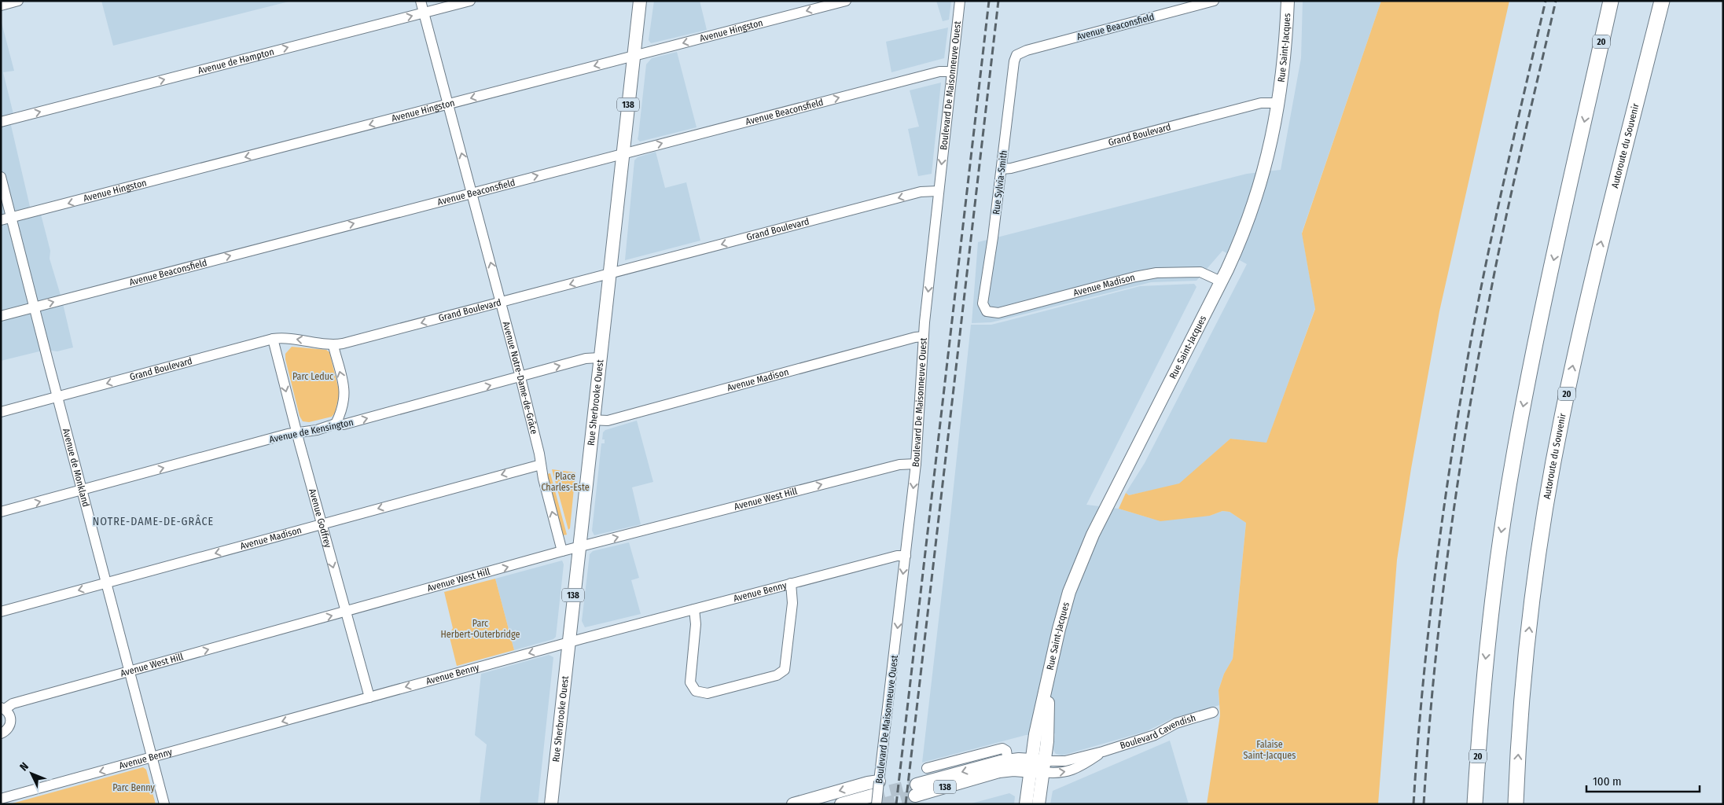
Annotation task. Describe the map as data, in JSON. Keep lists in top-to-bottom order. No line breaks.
{"streets":{"highway":["20","Autoroute du Souvenir"],"main road":["Rue Saint-Jacques","138","Rue Sherbrooke Ouest","Boulevard Cavendish"],"street":["Avenue Beaconsfield","Avenue Hingston","Avenue de Hampton","Boulevard De Maisonneuve Ouest","Grand Boulevard","Rue Sylvia-Smith","Avenue Madison","Avenue Notre-Dame-de-Grâce","Avenue de Kensington","Avenue de Monkland","Avenue West Hill","Avenue Godfrey","Avenue Benny"]},"crossings":[["Avenue Beaconsfield","Boulevard De Maisonneuve Ouest"],["Avenue Beaconsfield","Rue Sylvia-Smith"],["Avenue Beaconsfield","Avenue Notre-Dame-de-Grâce"],["Avenue Beaconsfield","Rue Sherbrooke Ouest"],["Avenue Beaconsfield","Avenue de Monkland"],["Avenue Hingston","Avenue Notre-Dame-de-Grâce"],["Avenue Hingston","Rue Sherbrooke Ouest"],["Avenue Hingston","Avenue de Monkland"],["Rue Saint-Jacques","Grand Boulevard"],["Rue Saint-Jacques","Avenue Madison"],["Rue Saint-Jacques","Boulevard Cavendish"],["Avenue de Hampton","Avenue Notre-Dame-de-Grâce"],["Boulevard De Maisonneuve Ouest","Grand Boulevard"],["Boulevard De Maisonneuve Ouest","Avenue Madison"],["Boulevard De Maisonneuve Ouest","Avenue West Hill"],["Boulevard De Maisonneuve Ouest","Avenue Benny"],["Grand Boulevard","Rue Sylvia-Smith"],["Grand Boulevard","Avenue Notre-Dame-de-Grâce"],["Grand Boulevard","Rue Sherbrooke Ouest"],["Grand Boulevard","Avenue de Monkland"],["Grand Boulevard","Avenue Godfrey"],["Rue Sylvia-Smith","Avenue Madison"],["Avenue Madison","Avenue Notre-Dame-de-Grâce"],["Avenue Madison","Rue Sherbrooke Ouest"],["Avenue Madison","Avenue de Monkland"],["Avenue Madison","Avenue Godfrey"],["Avenue Notre-Dame-de-Grâce","Avenue de Kensington"],["Avenue Notre-Dame-de-Grâce","Avenue West Hill"],["Rue Sherbrooke Ouest","Avenue de Kensington"],["Rue Sherbrooke Ouest","Avenue West Hill"],["Rue Sherbrooke Ouest","Avenue Benny"],["Avenue de Kensington","Avenue de Monkland"],["Avenue de Kensington","Avenue Godfrey"],["Avenue de Monkland","Avenue West Hill"],["Avenue de Monkland","Avenue Benny"],["Avenue West Hill","Avenue Godfrey"],["Avenue Godfrey","Avenue Benny"]],"one_way":["Avenue Beaconsfield","Avenue Hingston","Avenue de Hampton","Boulevard De Maisonneuve Ouest","Grand Boulevard","Avenue Madison","Avenue Notre-Dame-de-Grâce","Avenue de Kensington","Avenue West Hill","Avenue Benny"],"districts":["NOTRE-DAME-DE-GRÂCE"],"parks":["Parc Leduc","Place Charles-Este","Parc Herbert-Outerbridge","Falaise Saint-Jacques","Parc Benny"],"scale_bar":"100 m","north":"top left"}
